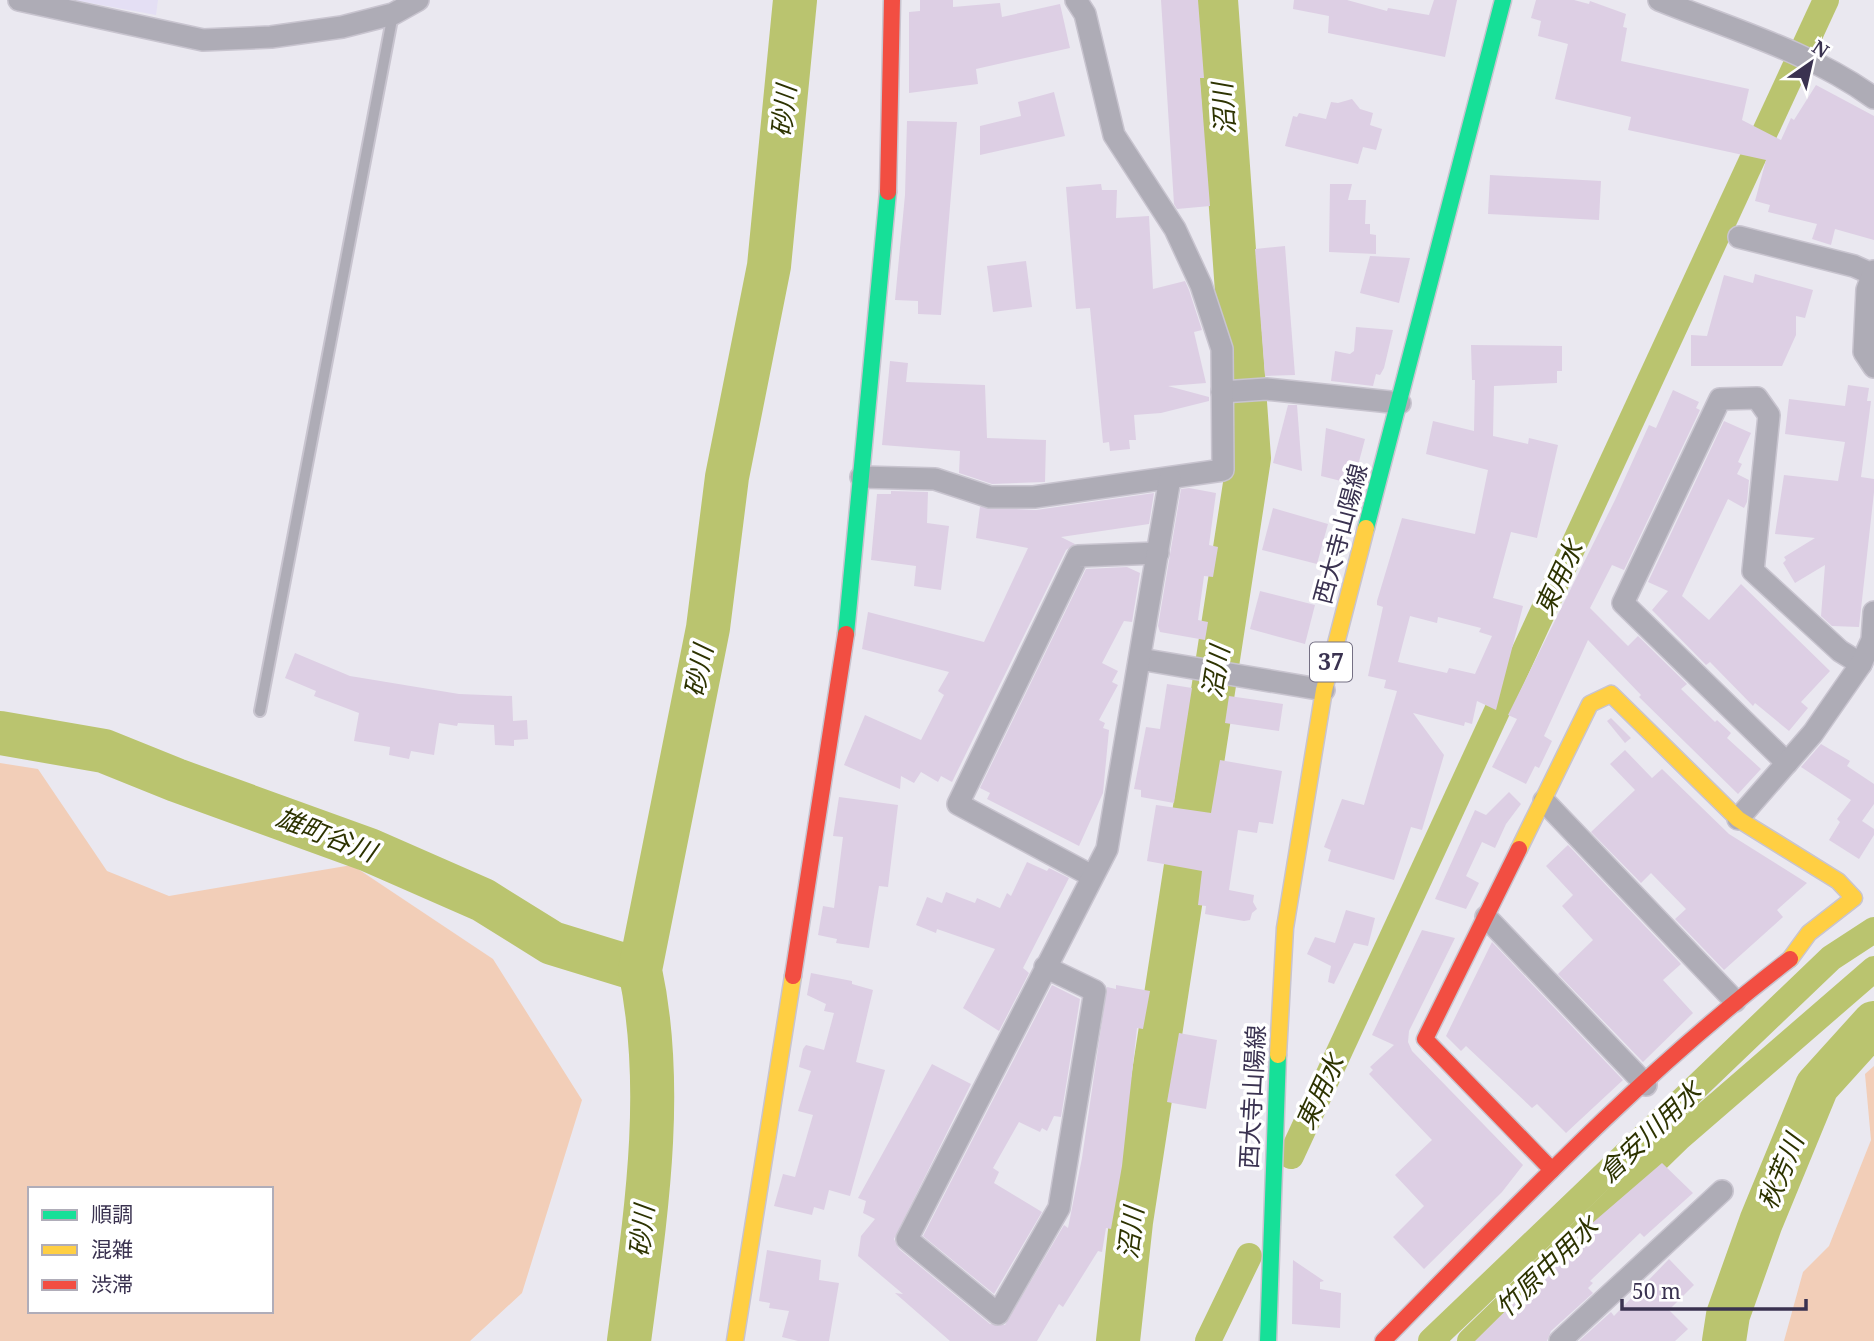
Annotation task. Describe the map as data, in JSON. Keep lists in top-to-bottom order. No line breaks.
{"streets":{"street":["西大寺山陽線","37"]},"water":["沼川","砂川","東用水","雄町谷川","倉安川用水","秋芳川","竹原中用水"],"legend":["順調","混雑","渋滞"],"scale_bar":"50 m","north":"top right"}
